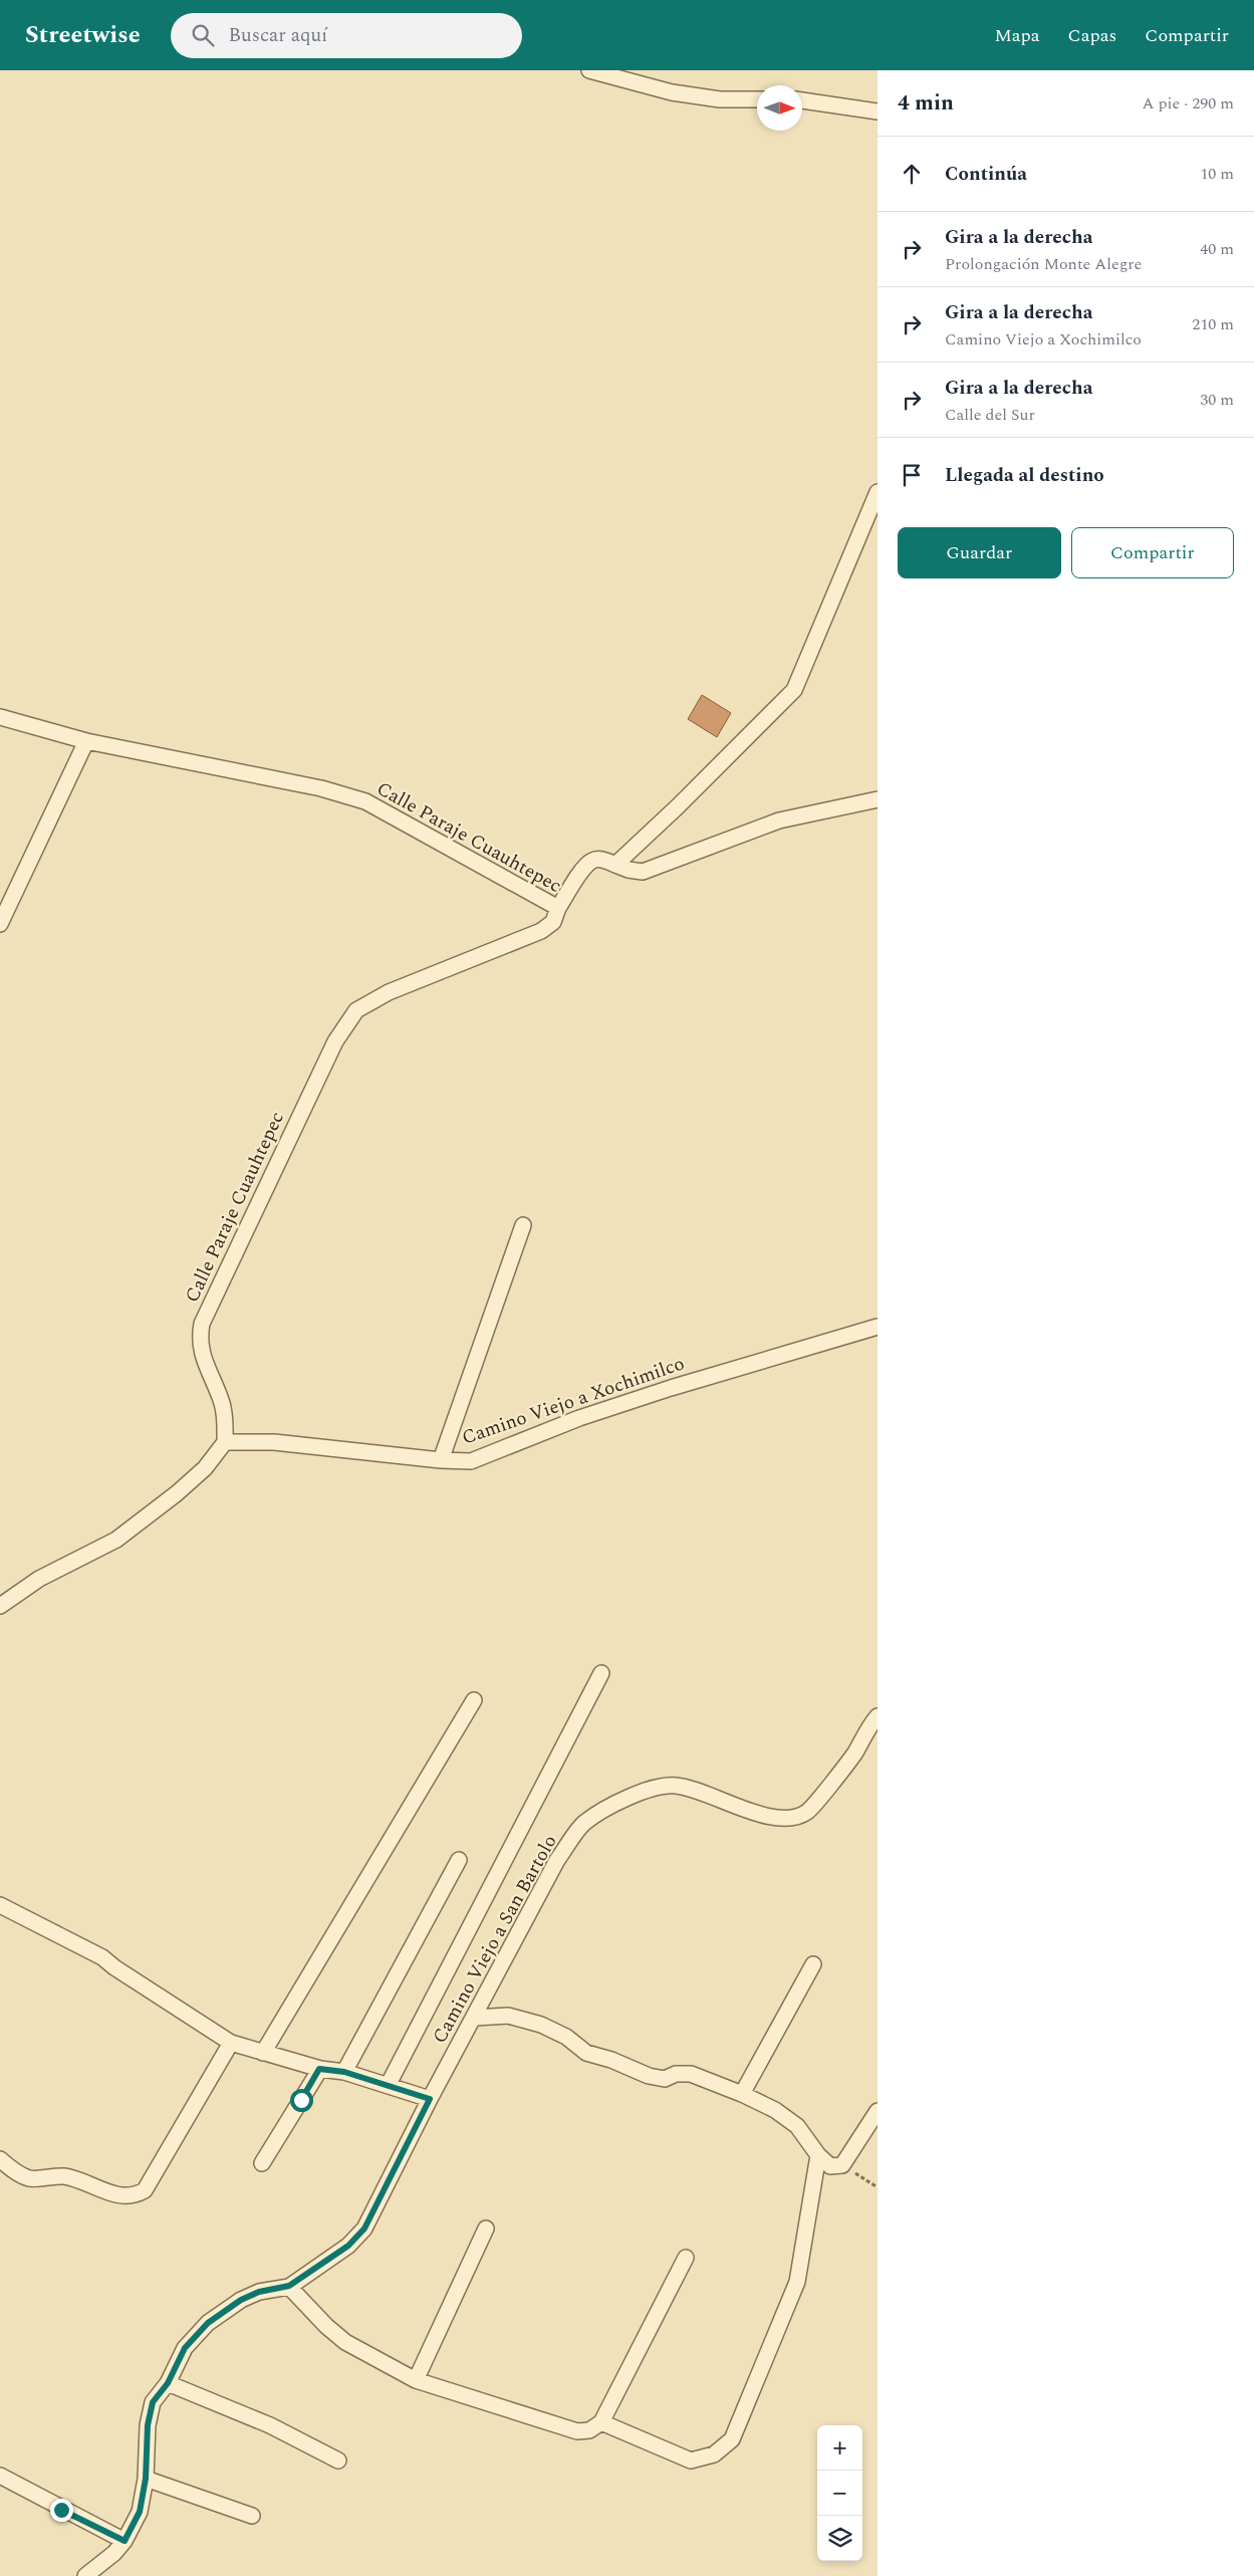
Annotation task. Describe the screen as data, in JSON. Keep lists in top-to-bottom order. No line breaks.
{"streets":{"street":["Calle Paraje Cuauhtepec","Camino Viejo a Xochimilco","Camino Viejo a San Bartolo"]},"crossings":[["Calle Paraje Cuauhtepec","Camino Viejo a Xochimilco"]],"north":"right","page":{"header":"Streetwise","search":"Buscar aquí","nav":["Mapa","Capas","Compartir"],"heading":["4 min","A pie · 290 m"],"list":[["Continúa","10 m"],["Gira a la derecha","Prolongación Monte Alegre","40 m"],["Gira a la derecha","Camino Viejo a Xochimilco","210 m"],["Gira a la derecha","Calle del Sur","30 m"],"Llegada al destino"],"buttons":["Guardar","Compartir"],"map_buttons":["+","−"]}}
